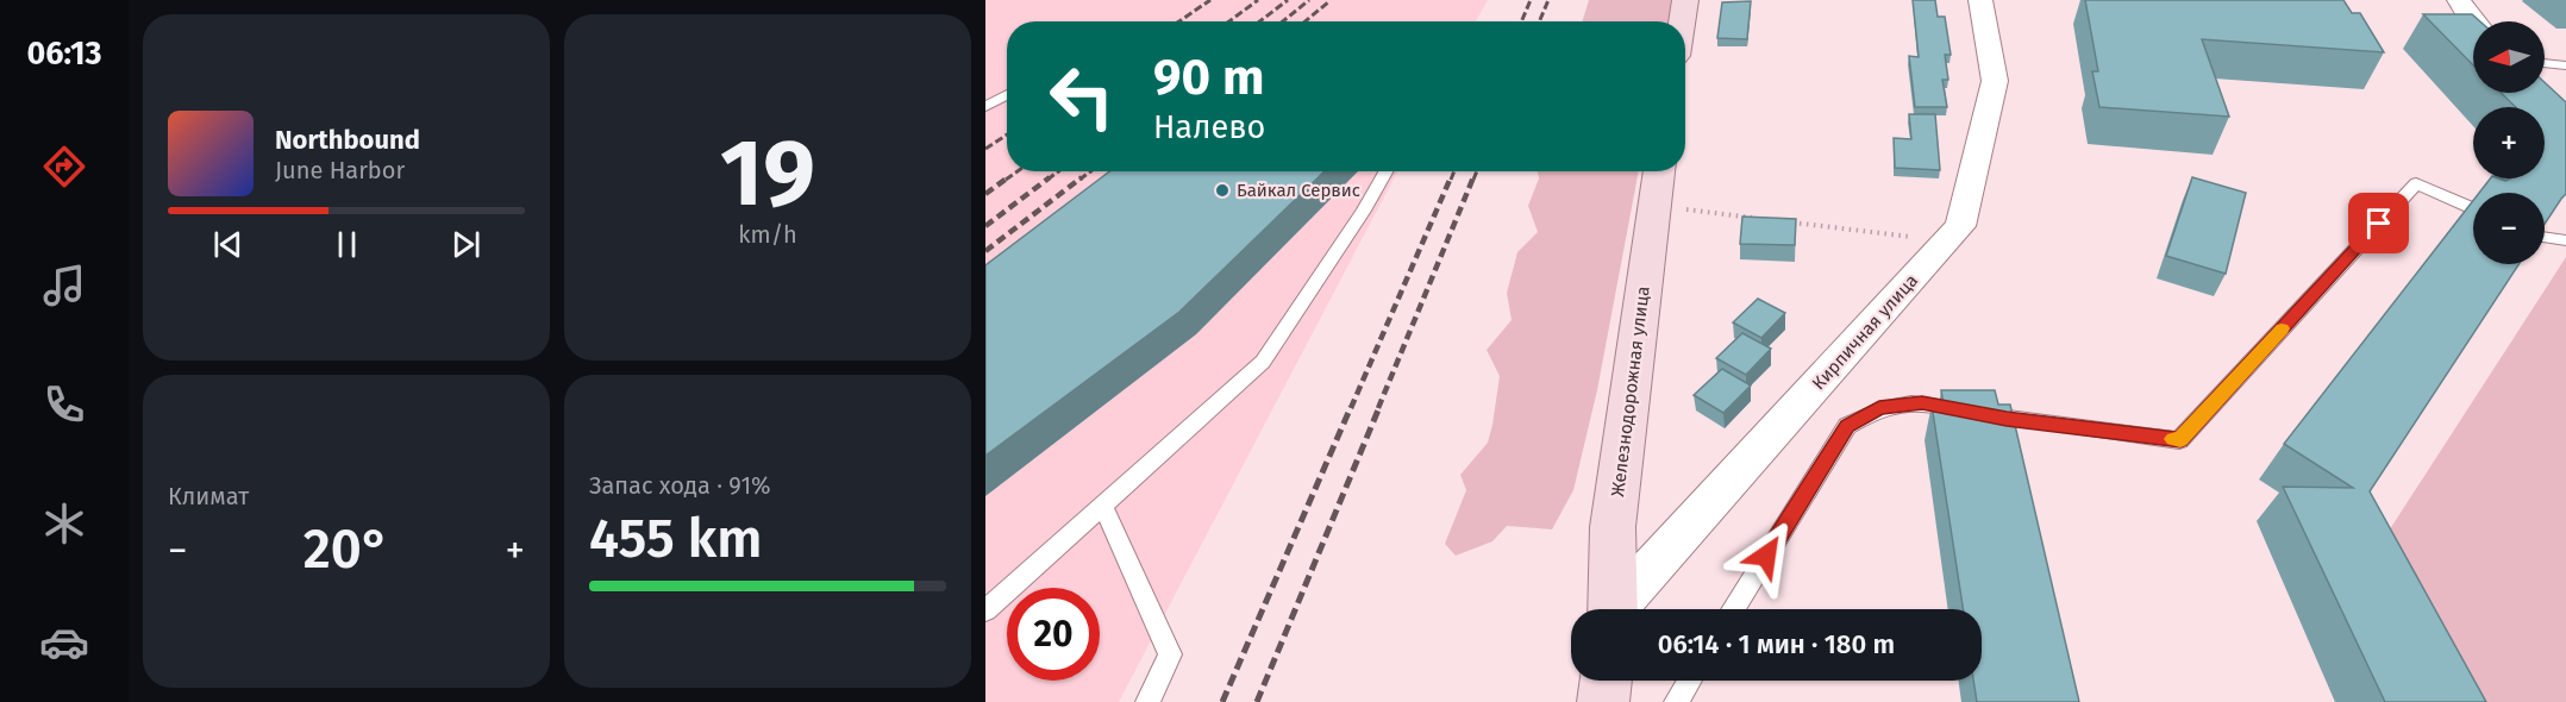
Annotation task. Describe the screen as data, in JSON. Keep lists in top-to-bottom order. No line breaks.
{"streets":{"street":["Кирпичная улица","Железнодорожная улица"]},"places":["Байкал Сервис"],"north":"left","page":{"tabs":"06:13","tile":[["19","km/h"],"Климат",["Запас хода · 91%","455 km"]],"map_buttons":["+","−"],"turn":["90 m","Налево"],"song":["Northbound","June Harbor"],"heat":["−","20°","+"],"limit":"20","trip":"06:14 · 1 мин · 180 m"}}
